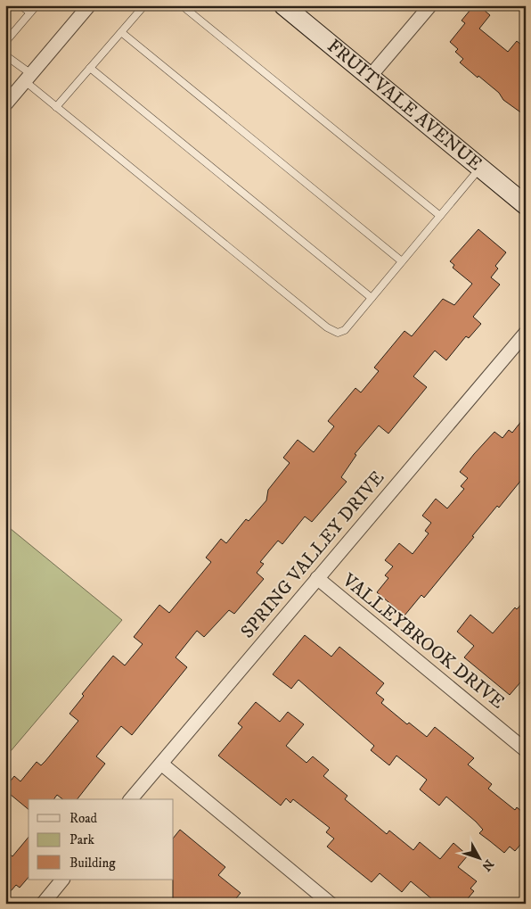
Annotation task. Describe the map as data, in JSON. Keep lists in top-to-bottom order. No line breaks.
{"streets":{"main road":["FRUITVALE AVENUE"],"street":["SPRING VALLEY DRIVE","VALLEYBROOK DRIVE"]},"crossings":[["SPRING VALLEY DRIVE","VALLEYBROOK DRIVE"]],"legend":["Road","Park","Building"],"north":"bottom right"}
